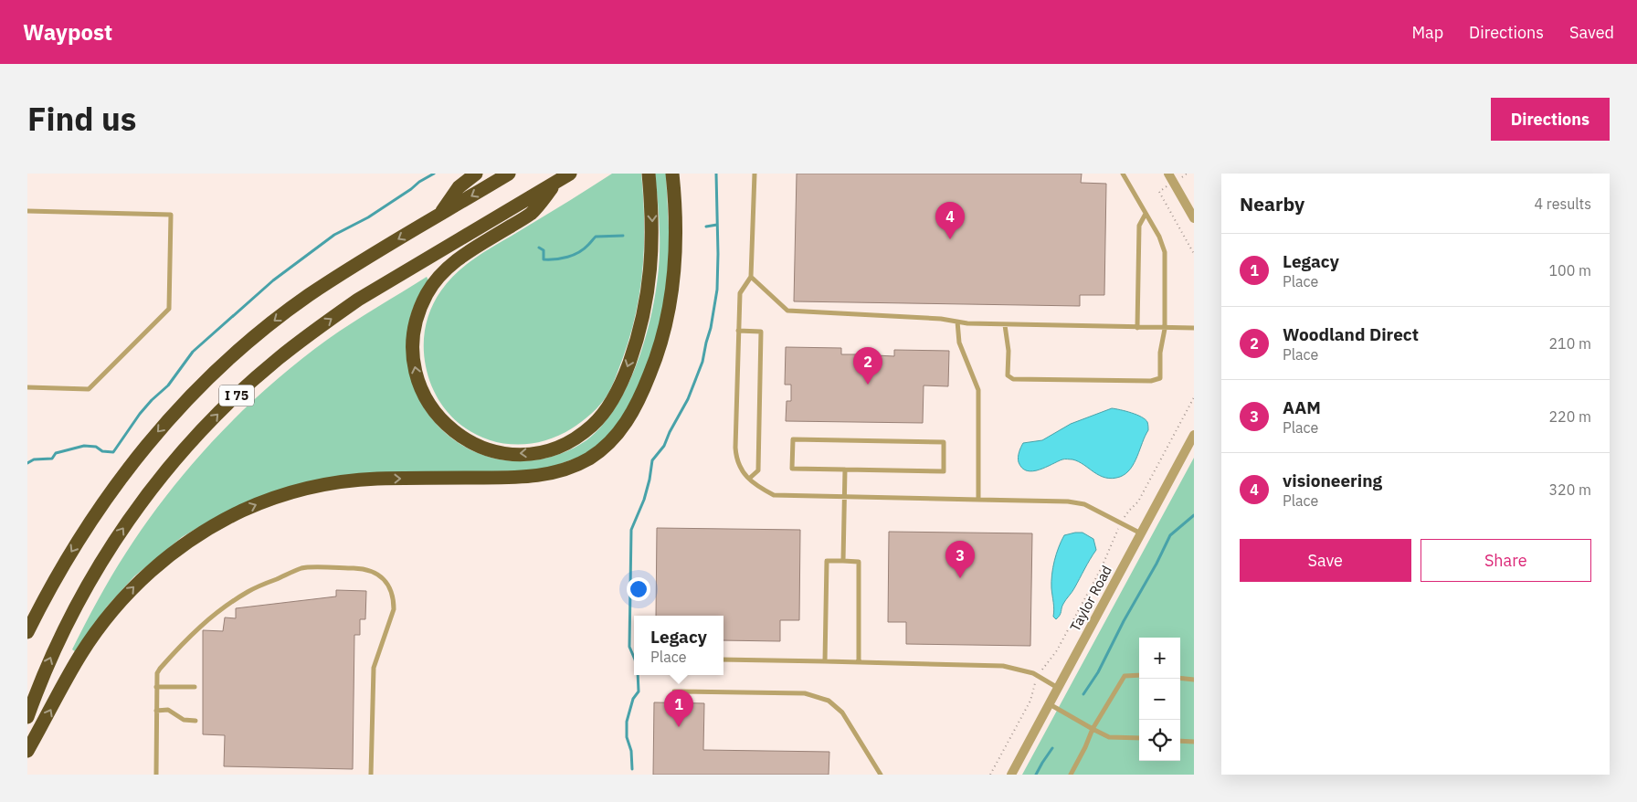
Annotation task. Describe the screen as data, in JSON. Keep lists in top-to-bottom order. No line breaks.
{"streets":{"highway":["I 75"],"street":["Taylor Road"]},"page":{"header":"Waypost","nav":["Map","Directions","Saved"],"title":"Find us","buttons":["Directions",["Save","Share"]],"heading":["Nearby","4 results"],"pins":["4","2","3","1"],"list":[{"mark":"1","name":"Legacy","note":"Place","value":"100 m"},{"mark":"2","name":"Woodland Direct","note":"Place","value":"210 m"},{"mark":"3","name":"AAM","note":"Place","value":"220 m"},{"mark":"4","name":"visioneering","note":"Place","value":"320 m"}],"popup":["Legacy","Place"],"map_buttons":["+","−"]}}
